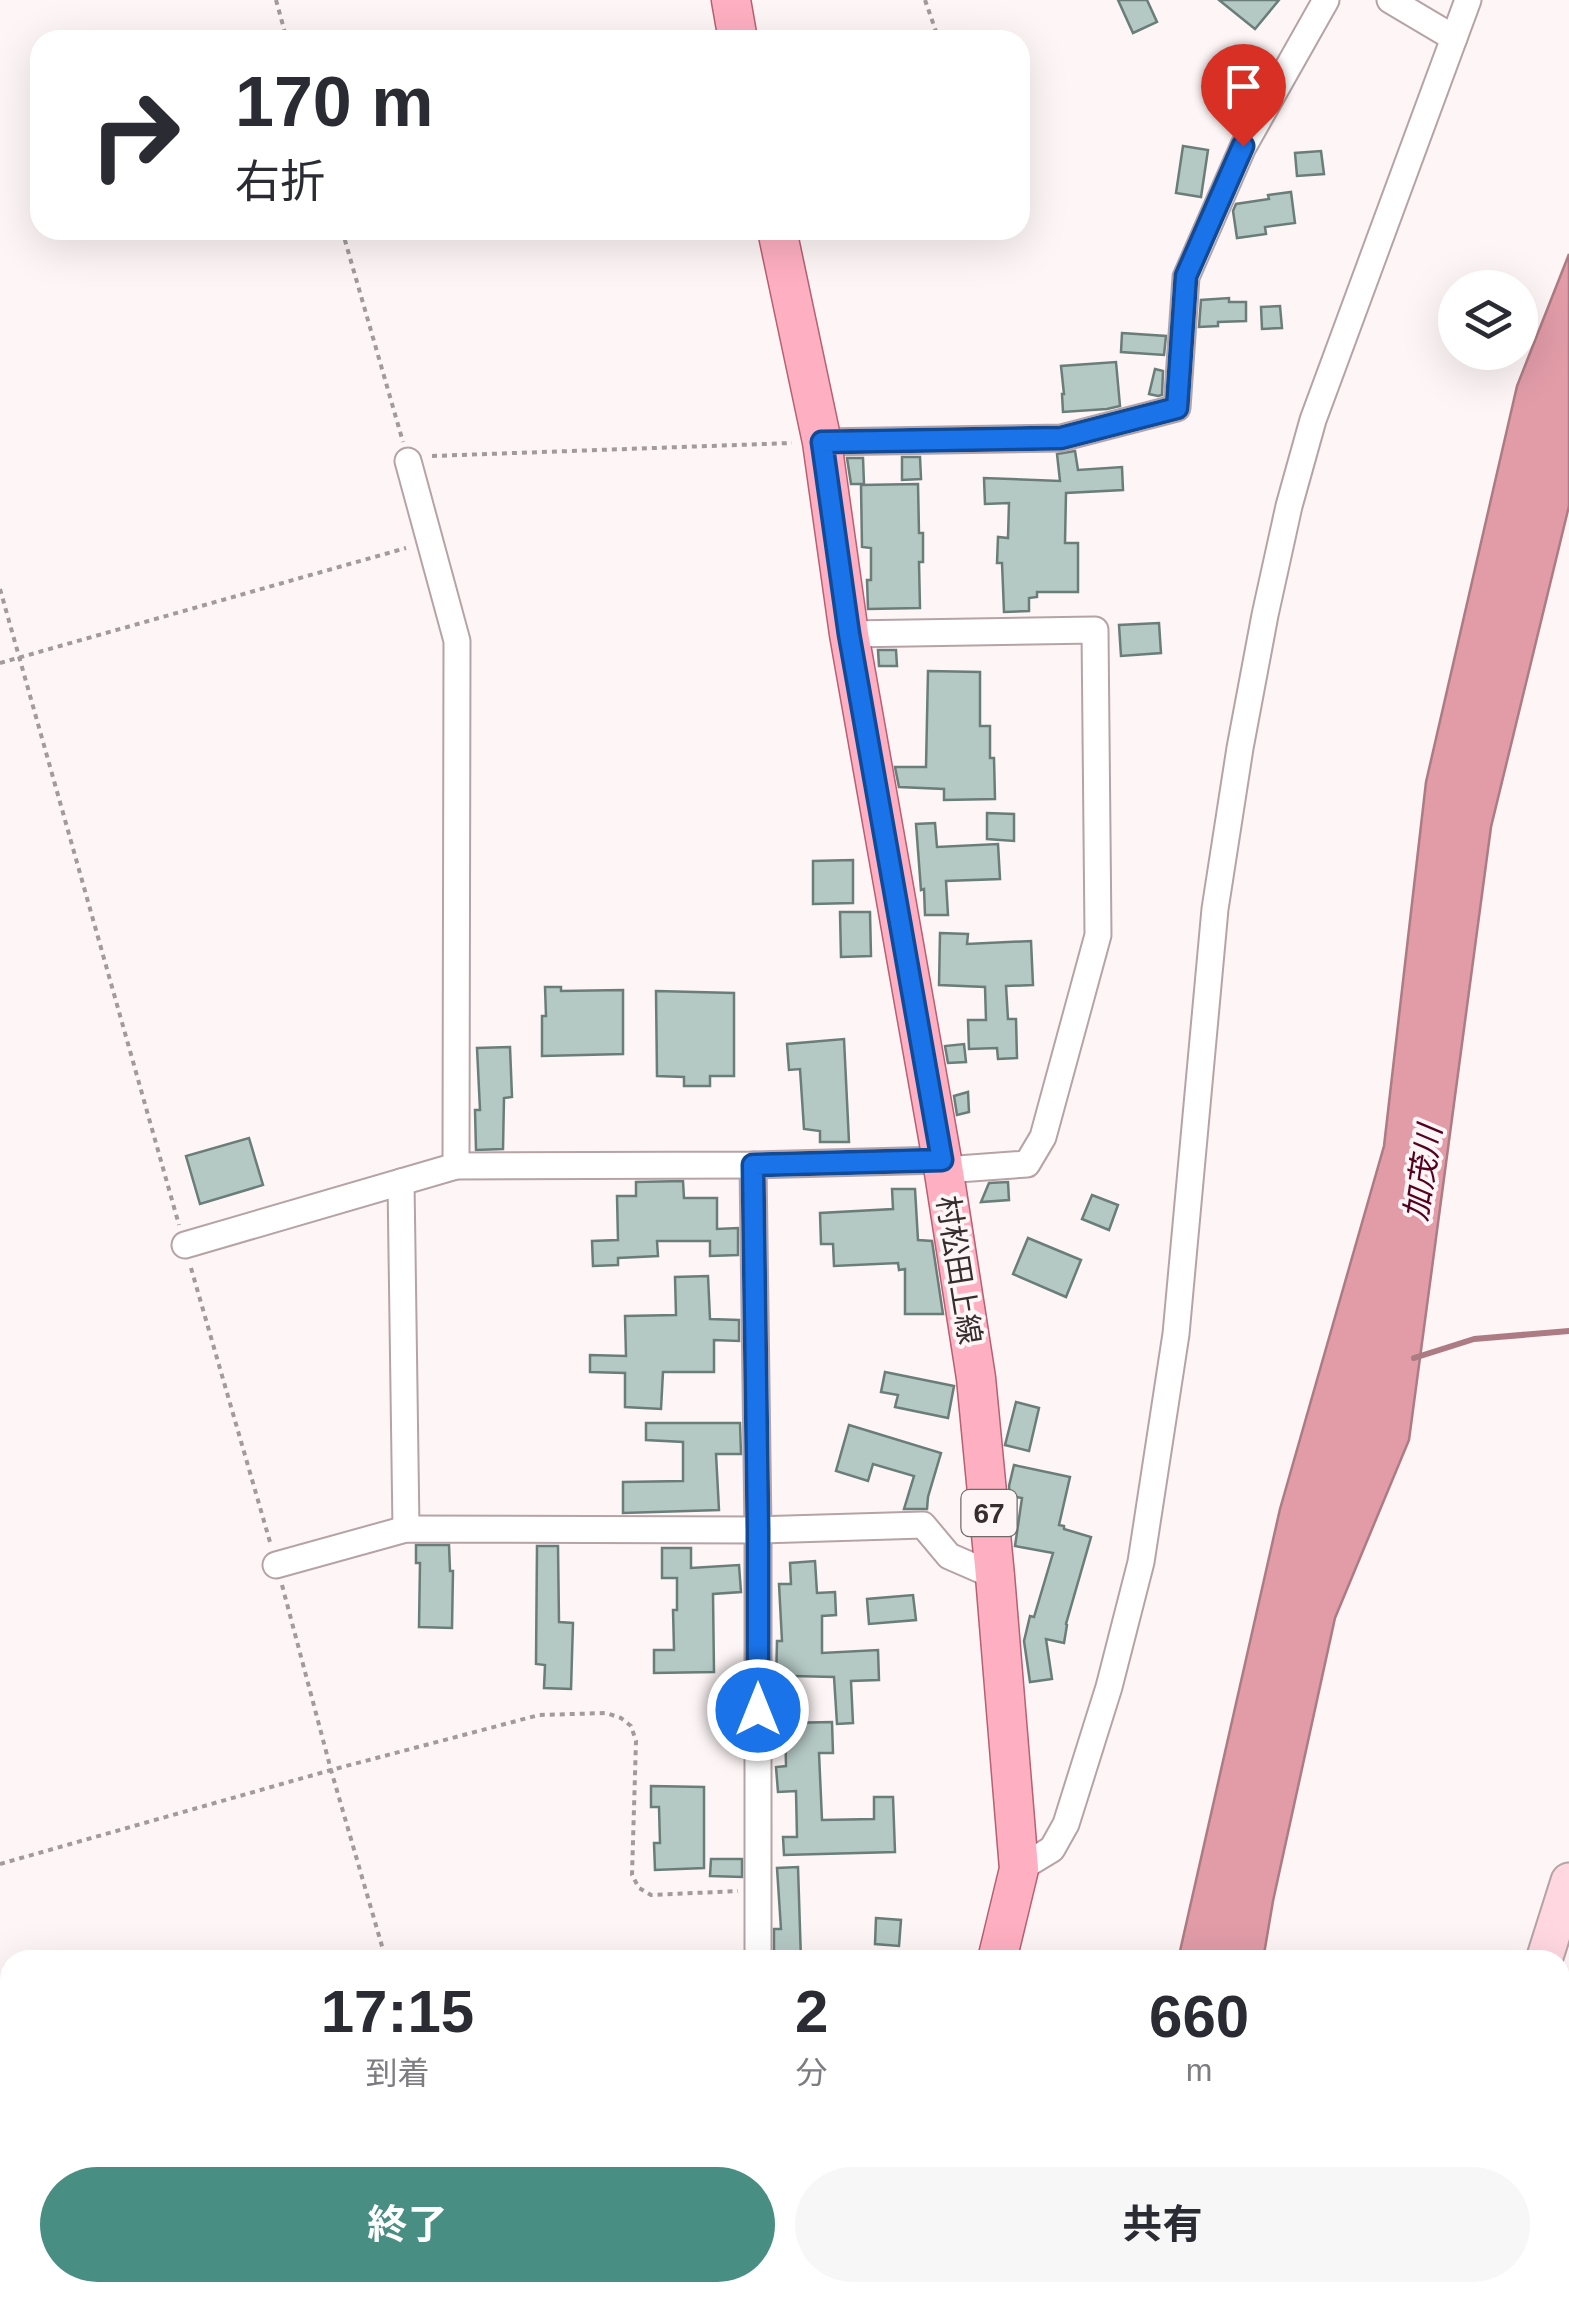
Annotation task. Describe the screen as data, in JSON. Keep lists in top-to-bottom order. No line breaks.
{"streets":{"main road":["村松田上線","67"]},"water":["加茂川"],"page":{"turn":["170 m","右折"],"eta":["17:15","到着","2","分","660","m"],"buttons":["終了","共有"]}}
